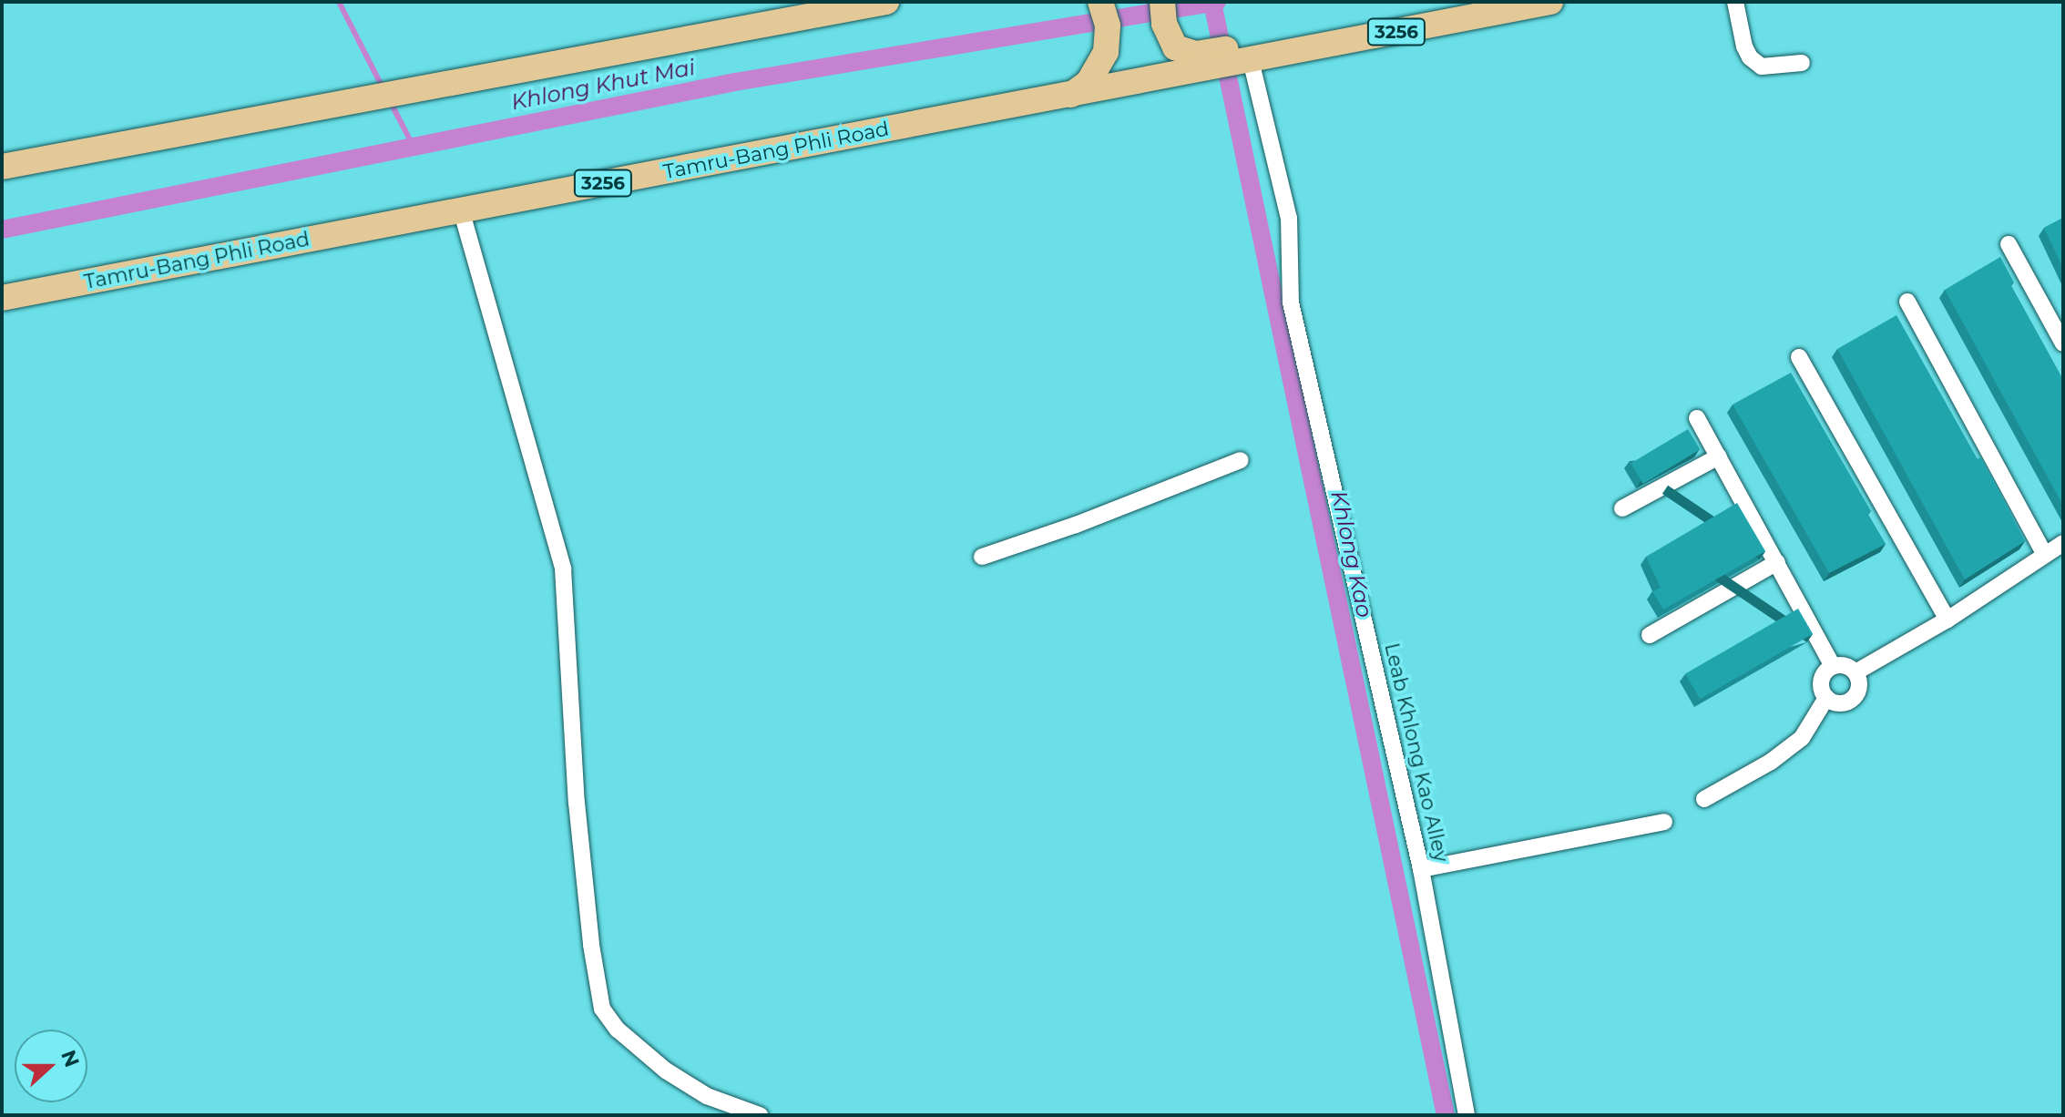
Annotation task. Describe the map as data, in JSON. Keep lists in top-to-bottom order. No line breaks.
{"streets":{"main road":["3256","Tamru-Bang Phli Road"],"street":["Leab Khlong Kao Alley"]},"crossings":[["Tamru-Bang Phli Road","Leab Khlong Kao Alley"]],"water":["Khlong Khut Mai","Khlong Kao"],"north":"right"}
